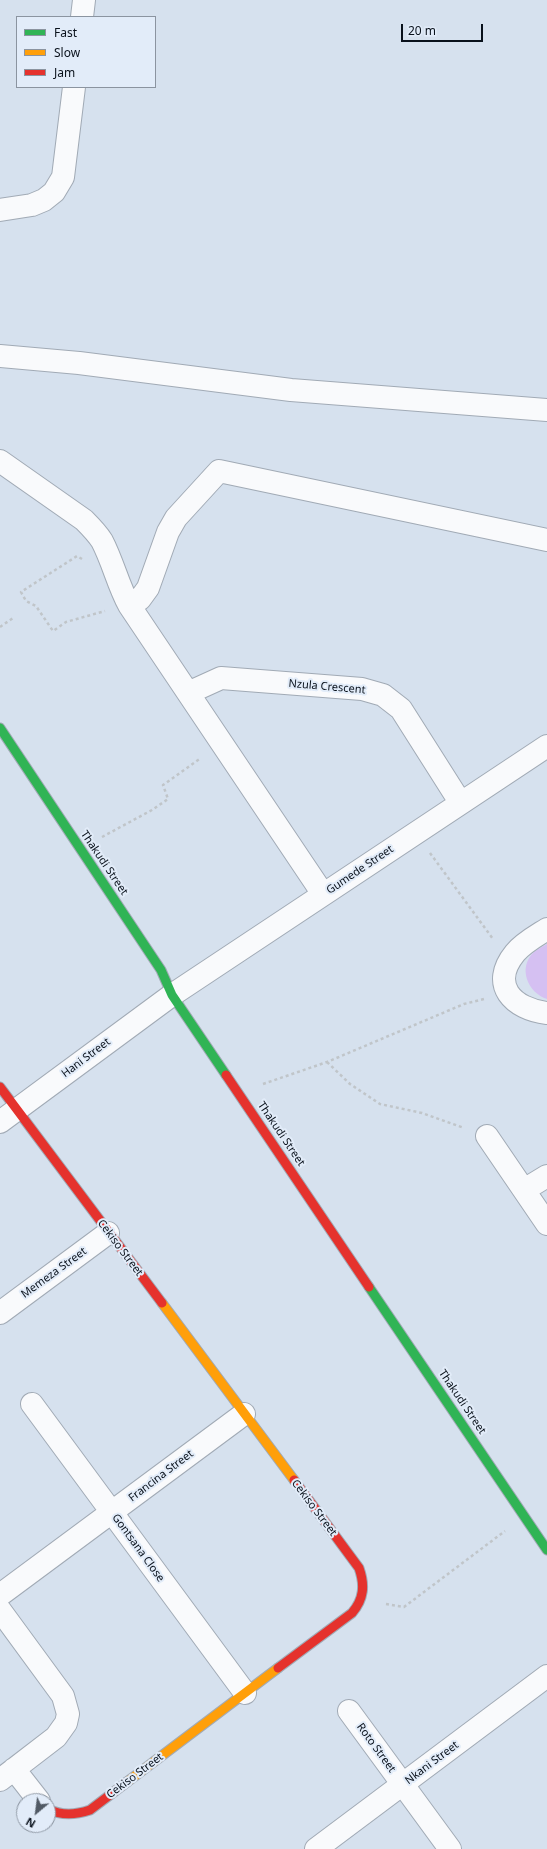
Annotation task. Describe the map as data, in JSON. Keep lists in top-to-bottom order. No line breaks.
{"streets":{"street":["Nzula Crescent","Thakudi Street","Gumede Street","Hani Street","Cekiso Street","Memeza Street","Francina Street","Gontsana Close","Roto Street","Nkani Street"]},"crossings":[["Nzula Crescent","Gumede Street"],["Thakudi Street","Gumede Street"],["Thakudi Street","Hani Street"],["Gumede Street","Hani Street"],["Hani Street","Cekiso Street"],["Cekiso Street","Memeza Street"],["Cekiso Street","Francina Street"],["Cekiso Street","Gontsana Close"],["Francina Street","Gontsana Close"],["Roto Street","Nkani Street"]],"legend":["Fast","Slow","Jam"],"scale_bar":"20 m","north":"bottom left"}
